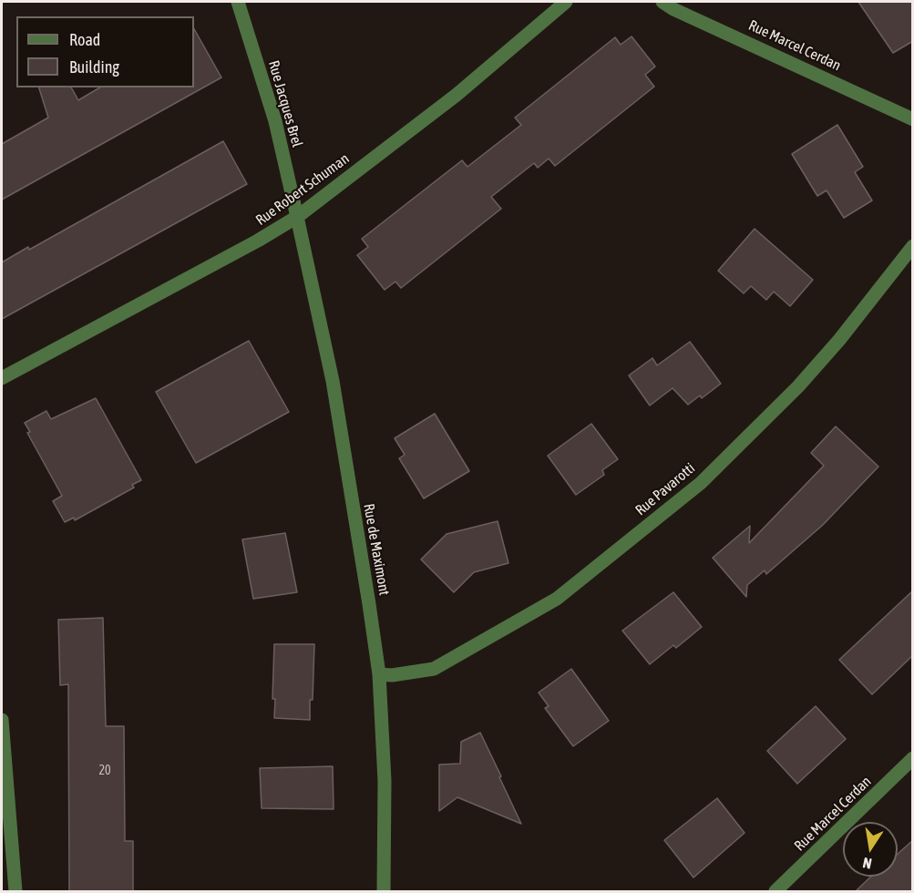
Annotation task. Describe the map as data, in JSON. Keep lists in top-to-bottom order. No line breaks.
{"streets":{"street":["Rue Marcel Cerdan","Rue Jacques Brel","Rue Robert Schuman","Rue Pavarotti","Rue de Maximont"]},"crossings":[["Rue Jacques Brel","Rue Robert Schuman"],["Rue Jacques Brel","Rue de Maximont"],["Rue Robert Schuman","Rue de Maximont"],["Rue Pavarotti","Rue de Maximont"]],"house_numbers":["20"],"legend":["Road","Building"],"north":"bottom"}
